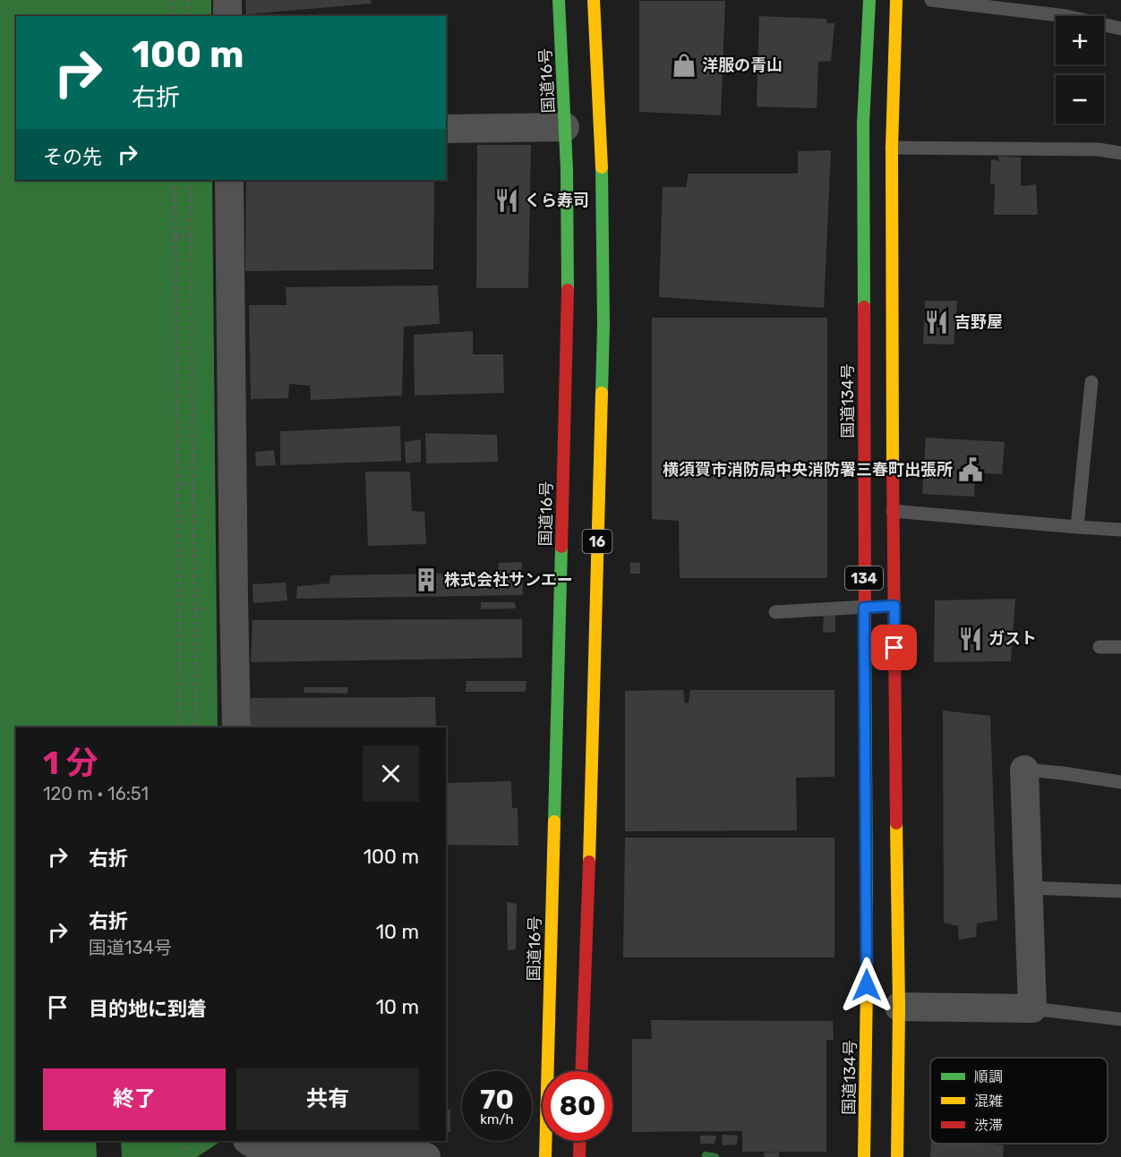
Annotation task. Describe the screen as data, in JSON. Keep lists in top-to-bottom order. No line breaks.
{"streets":{"highway":["国道16号","国道134号","16","134"]},"places":{"shop":["洋服の青山"],"restaurant":["くら寿司","吉野屋","ガスト"],"public building":["横須賀市消防局中央消防署三春町出張所"],"building":["株式会社サンエー"]},"legend":["順調","混雑","渋滞"],"page":{"map_buttons":["+","−"],"turn":["100 m","右折"],"then":"その先","heading":["1 分","120 m · 16:51"],"list":[{"name":"右折","value":"100 m"},{"name":"右折","note":"国道134号","value":"10 m"},{"name":"目的地に到着","value":"10 m"}],"buttons":["終了","共有"],"speed":"70 km/h","limit":"80"}}
